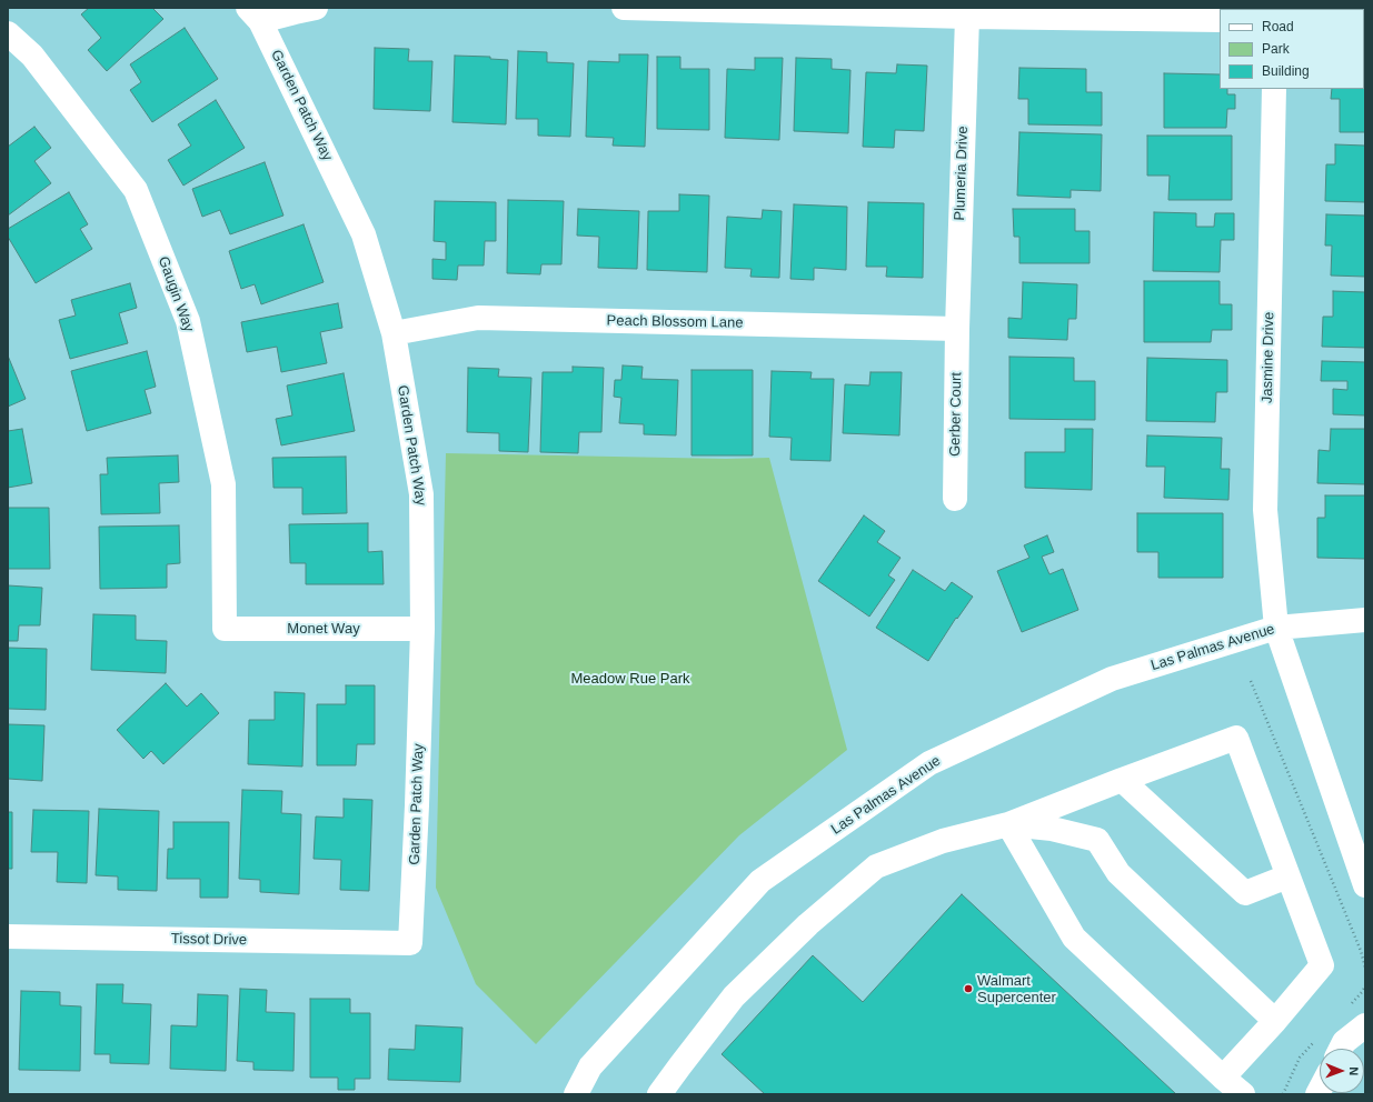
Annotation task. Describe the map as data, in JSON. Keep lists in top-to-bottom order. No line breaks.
{"streets":{"street":["Garden Patch Way","Plumeria Drive","Gaugin Way","Peach Blossom Lane","Jasmine Drive","Gerber Court","Monet Way","Las Palmas Avenue","Tissot Drive"]},"crossings":[["Garden Patch Way","Peach Blossom Lane"],["Garden Patch Way","Monet Way"],["Garden Patch Way","Tissot Drive"],["Plumeria Drive","Peach Blossom Lane"],["Plumeria Drive","Gerber Court"],["Gaugin Way","Monet Way"],["Peach Blossom Lane","Gerber Court"],["Jasmine Drive","Las Palmas Avenue"]],"parks":["Meadow Rue Park"],"places":["Walmart Supercenter"],"legend":["Road","Park","Building"],"north":"right"}
